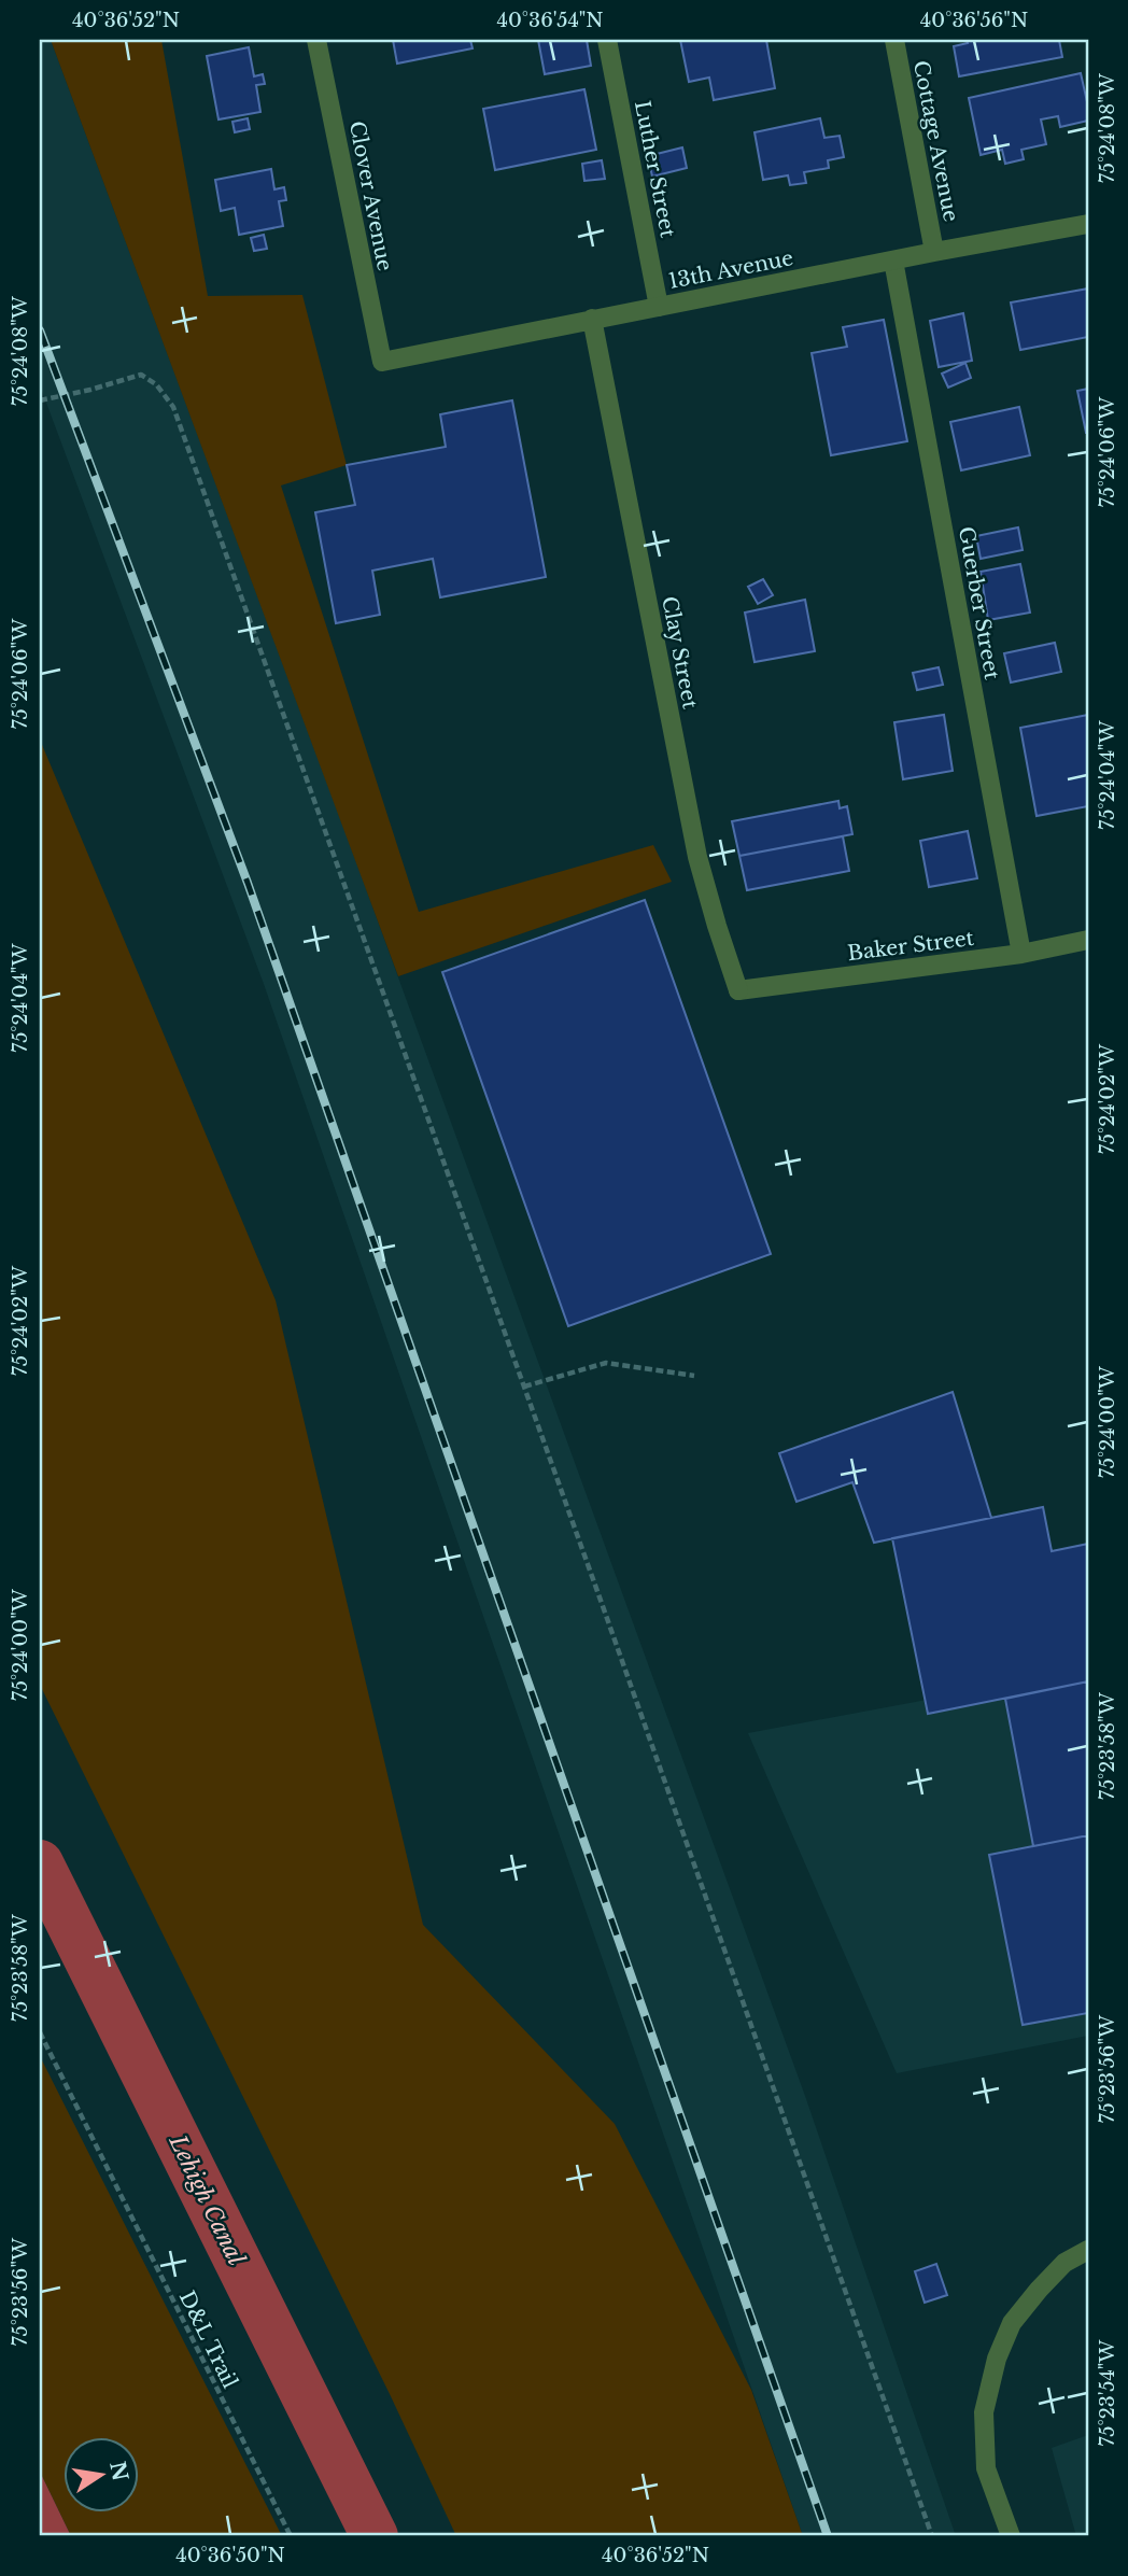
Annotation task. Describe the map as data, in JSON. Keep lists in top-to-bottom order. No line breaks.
{"streets":{"street":["Cottage Avenue","Luther Street","Clover Avenue","13th Avenue","Guerber Street","Clay Street","Baker Street"],"path":["D&L Trail"]},"crossings":[["Cottage Avenue","13th Avenue"],["Luther Street","13th Avenue"],["Clover Avenue","13th Avenue"],["13th Avenue","Guerber Street"],["13th Avenue","Clay Street"],["Guerber Street","Baker Street"],["Clay Street","Baker Street"]],"water":["Lehigh Canal"],"north":"right","coordinates":["40°36'52\"N","40°36'54\"N","40°36'56\"N","75°24'08\"W","75°24'06\"W","75°24'04\"W","75°24'02\"W","75°24'00\"W","75°23'58\"W","75°23'56\"W","75°23'54\"W","40°36'50\"N"]}
